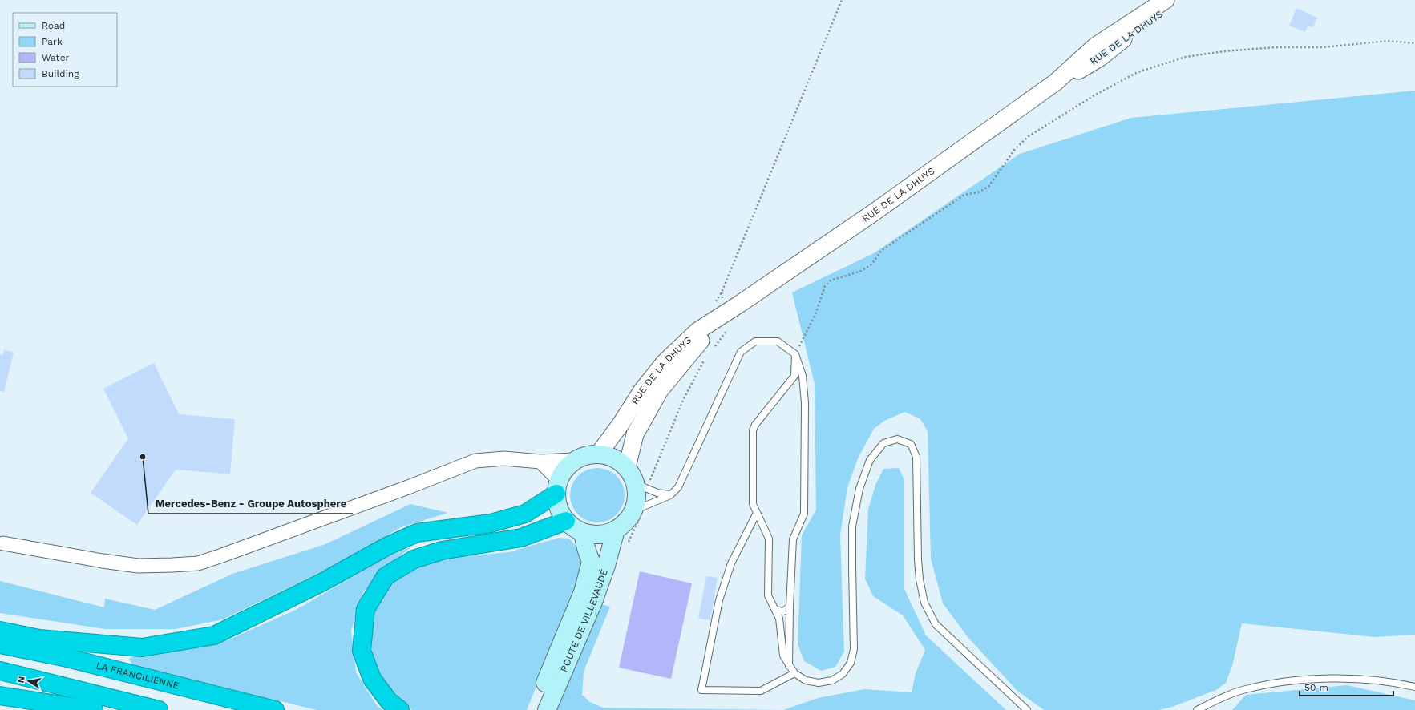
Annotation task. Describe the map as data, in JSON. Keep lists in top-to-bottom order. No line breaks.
{"streets":{"highway":["LA FRANCILIENNE"],"main road":["ROUTE DE VILLEVAUDÉ"],"street":["RUE DE LA DHUYS"]},"crossings":[["RUE DE LA DHUYS","ROUTE DE VILLEVAUDÉ"]],"places":["Mercedes-Benz - Groupe Autosphere"],"legend":["Road","Park","Water","Building"],"scale_bar":"50 m","north":"left"}
